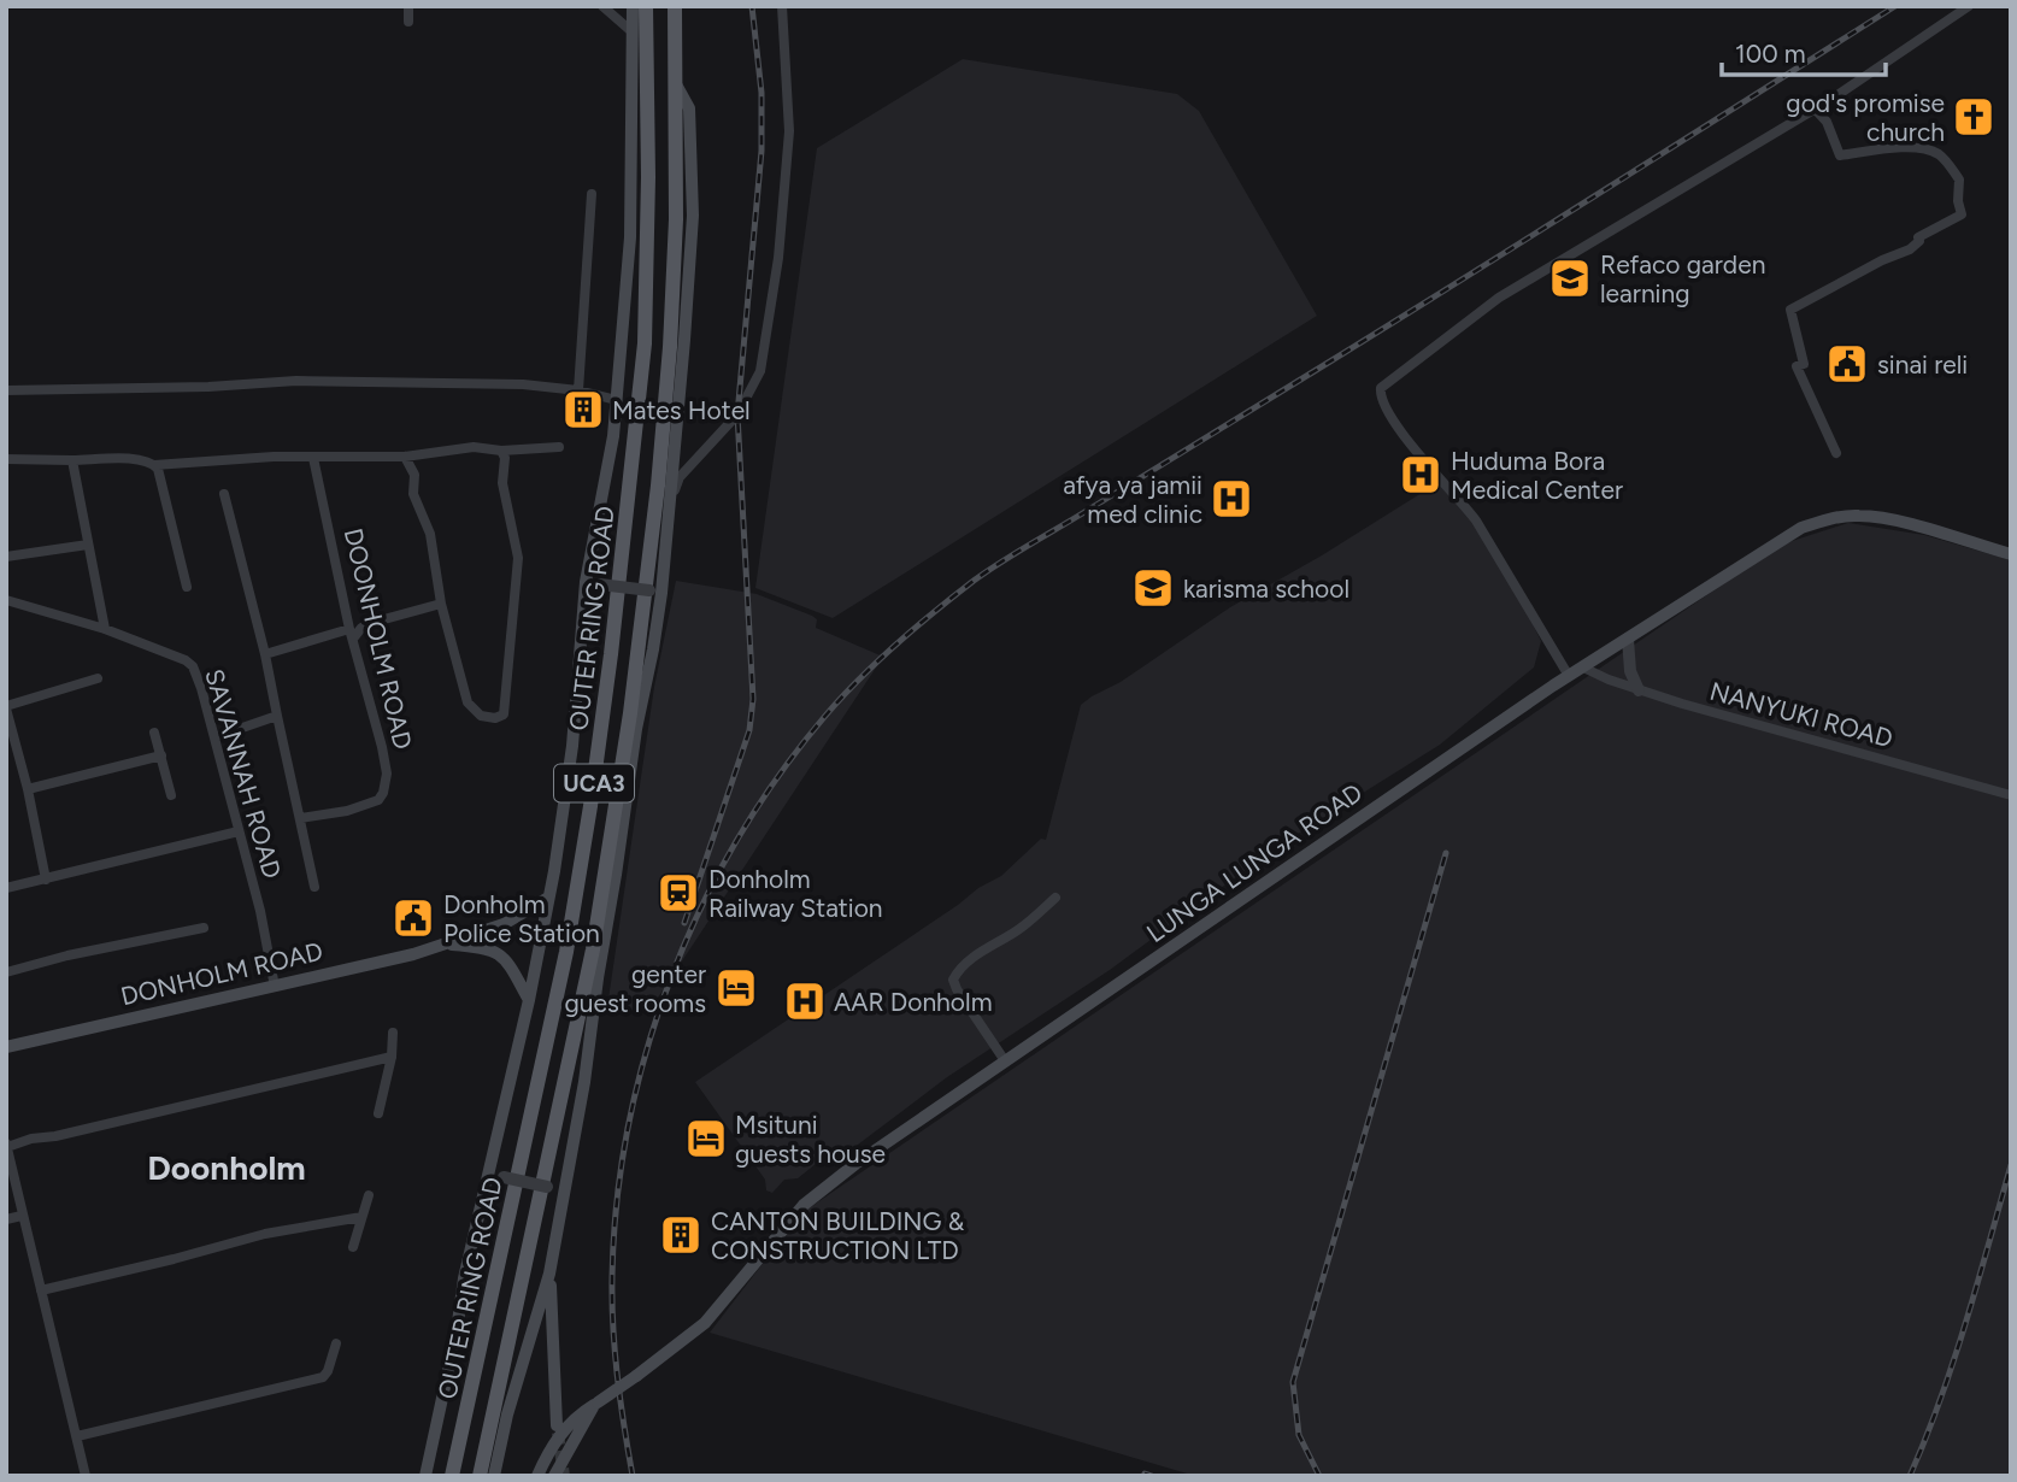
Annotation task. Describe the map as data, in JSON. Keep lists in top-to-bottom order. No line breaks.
{"streets":{"main road":["OUTER RING ROAD","UCA3","LUNGA LUNGA ROAD","DONHOLM ROAD"],"street":["DOONHOLM ROAD","NANYUKI ROAD","SAVANNAH ROAD"]},"crossings":[["OUTER RING ROAD","UCA3"],["NANYUKI ROAD","LUNGA LUNGA ROAD"],["SAVANNAH ROAD","DONHOLM ROAD"]],"districts":["Doonholm"],"places":{"church":["god's promise church"],"school or university":["Refaco garden learning","karisma school"],"public building":["sinai reli","Donholm Police Station"],"building":["Mates Hotel","CANTON BUILDING & CONSTRUCTION LTD"],"hospital":["Huduma Bora Medical Center","afya ya jamii med clinic","AAR Donholm"],"station":["Donholm Railway Station"],"hotel":["genter guest rooms","Msituni guests house"]},"scale_bar":"100 m"}
